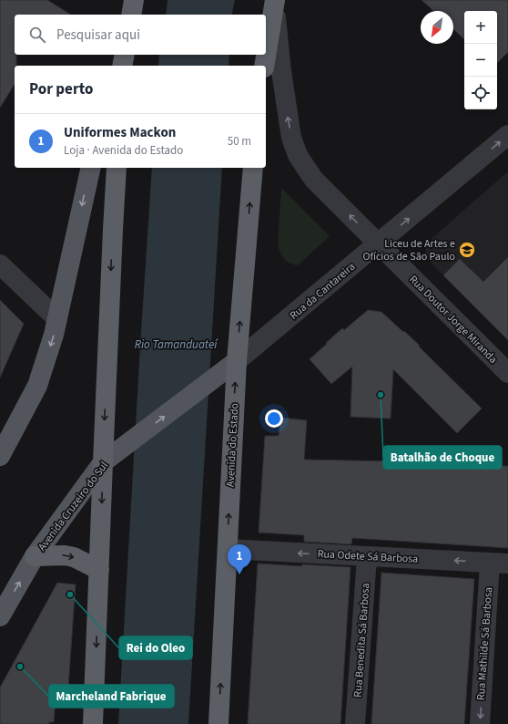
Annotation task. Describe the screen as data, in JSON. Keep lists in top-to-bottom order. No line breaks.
{"streets":{"highway":["Avenida do Estado"],"main road":["Avenida Cruzeiro do Sul"],"street":["Rua da Cantareira","Rua Doutor Jorge Miranda","Rua Odete Sá Barbosa","Rua Benedita Sá Barbosa","Rua Mathilde Sá Barbosa"]},"crossings":[["Rua da Cantareira","Rua Doutor Jorge Miranda"],["Rua da Cantareira","Avenida do Estado"],["Rua da Cantareira","Avenida Cruzeiro do Sul"],["Avenida do Estado","Avenida Cruzeiro do Sul"],["Avenida do Estado","Rua Odete Sá Barbosa"],["Rua Odete Sá Barbosa","Rua Benedita Sá Barbosa"],["Rua Odete Sá Barbosa","Rua Mathilde Sá Barbosa"]],"one_way":["Rua da Cantareira","Rua Doutor Jorge Miranda","Avenida Cruzeiro do Sul","Rua Odete Sá Barbosa","Rua Mathilde Sá Barbosa"],"water":["Rio Tamanduateí"],"places":{"school or university":["Liceu de Artes e Ofícios de São Paulo"],"other":["Batalhão de Choque","Rei do Oleo","Marcheland Fabrique"]},"north":"bottom left","page":{"map_buttons":["+","−"],"search":"Pesquisar aqui","heading":"Por perto","list":[{"mark":"1","name":"Uniformes Mackon","note":"Loja · Avenida do Estado","value":"50 m"}],"pins":"1"}}
